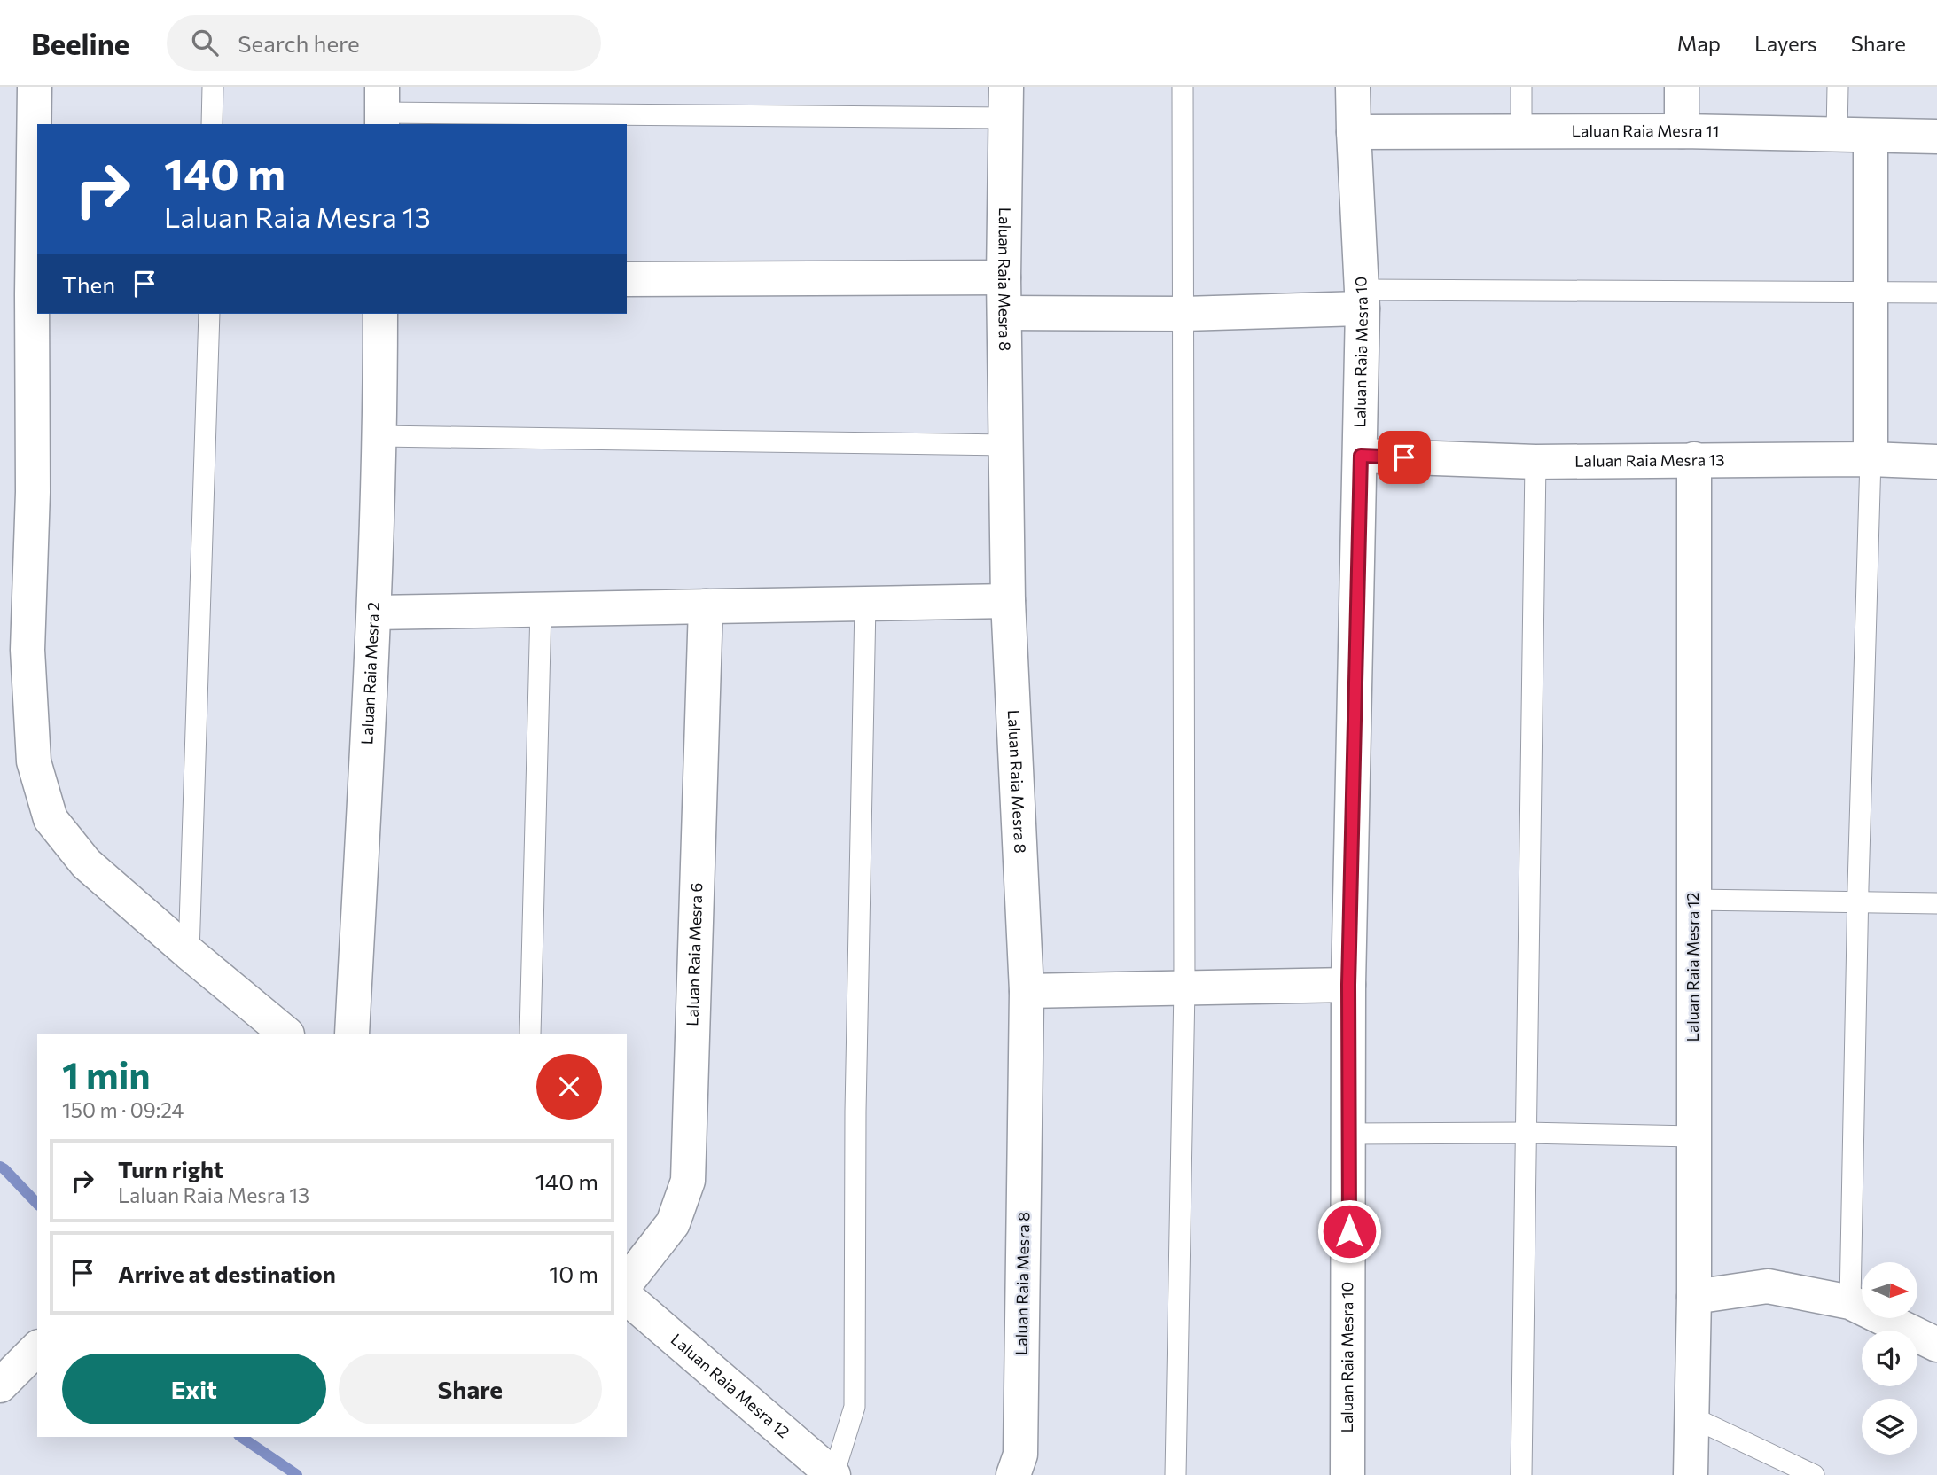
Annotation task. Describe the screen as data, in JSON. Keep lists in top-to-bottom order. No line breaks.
{"streets":{"street":["Laluan Raia Mesra 11","Laluan Raia Mesra 8","Laluan Raia Mesra 10","Laluan Raia Mesra 13","Laluan Raia Mesra 2","Laluan Raia Mesra 6","Laluan Raia Mesra 12"]},"crossings":[["Laluan Raia Mesra 11","Laluan Raia Mesra 10"],["Laluan Raia Mesra 10","Laluan Raia Mesra 13"],["Laluan Raia Mesra 13","Laluan Raia Mesra 12"]],"north":"right","page":{"header":"Beeline","search":"Search here","nav":["Map","Layers","Share"],"turn":["140 m","Laluan Raia Mesra 13"],"then":"Then","heading":["1 min","150 m · 09:24"],"list":[{"name":"Turn right","note":"Laluan Raia Mesra 13","value":"140 m"},{"name":"Arrive at destination","value":"10 m"}],"buttons":["Exit","Share"]}}
